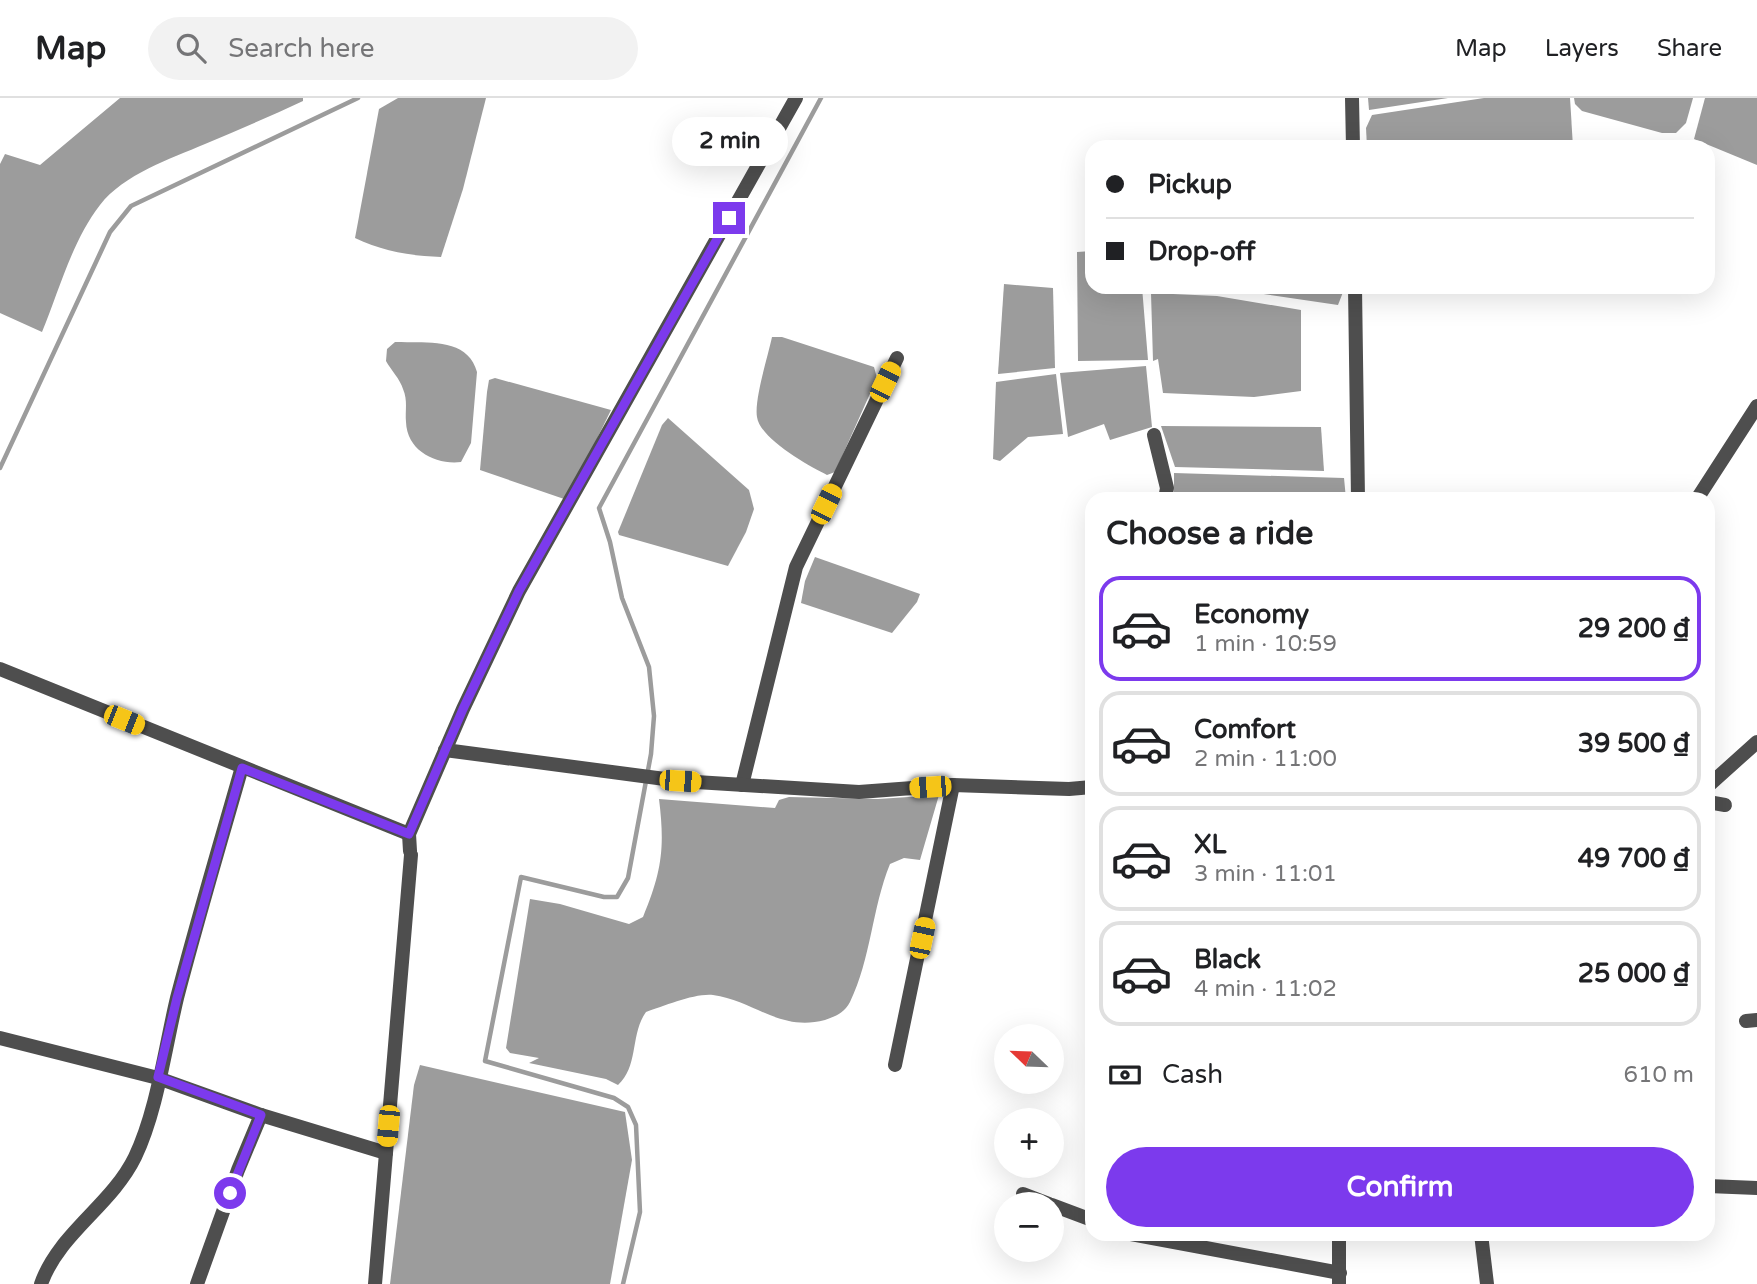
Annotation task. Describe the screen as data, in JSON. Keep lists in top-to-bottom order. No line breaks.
{"north":"top left","page":{"header":"Map","search":"Search here","nav":["Map","Layers","Share"],"bubble":"2 min","banner":["Pickup","Drop-off"],"heading":"Choose a ride","list":[{"name":"Economy","note":"1 min · 10:59","value":"29 200 ₫"},{"name":"Comfort","note":"2 min · 11:00","value":"39 500 ₫"},{"name":"XL","note":"3 min · 11:01","value":"49 700 ₫"},{"name":"Black","note":"4 min · 11:02","value":"25 000 ₫"}],"map_buttons":["+","−"],"pay":["Cash","610 m"],"buttons":"Confirm"}}
